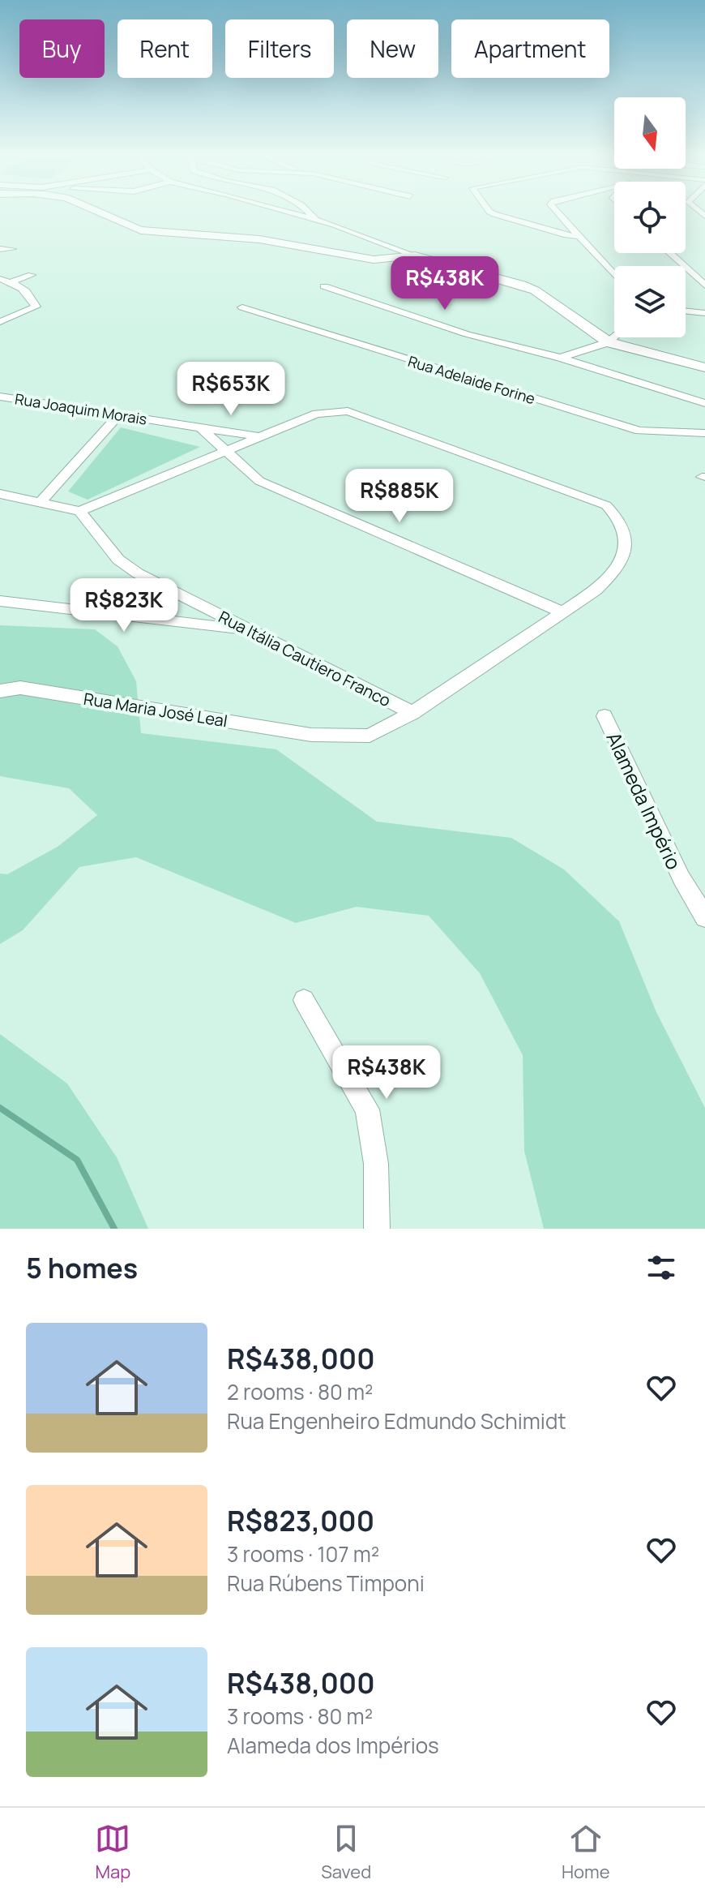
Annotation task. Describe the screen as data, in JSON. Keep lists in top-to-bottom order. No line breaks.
{"streets":{"street":["Rua Adelaide Forine","Rua Joaquim Morais","Rua Itália Cautiero Franco","Rua Maria José Leal","Alameda Império"]},"crossings":[["Rua Joaquim Morais","Rua Maria José Leal"],["Rua Itália Cautiero Franco","Rua Maria José Leal"]],"north":"bottom","page":{"chip":["Buy","Rent","Filters","New","Apartment"],"price":["R$438K","R$653K","R$885K","R$823K","R$438K"],"heading":"5 homes","list":[{"name":"R$438,000","note":"2 rooms · 80 m² · Rua Engenheiro Edmundo Schimidt"},{"name":"R$823,000","note":"3 rooms · 107 m² · Rua Rúbens Timponi"},{"name":"R$438,000","note":"3 rooms · 80 m² · Alameda dos Impérios"}],"tabs":["Map","Saved","Home"]}}
